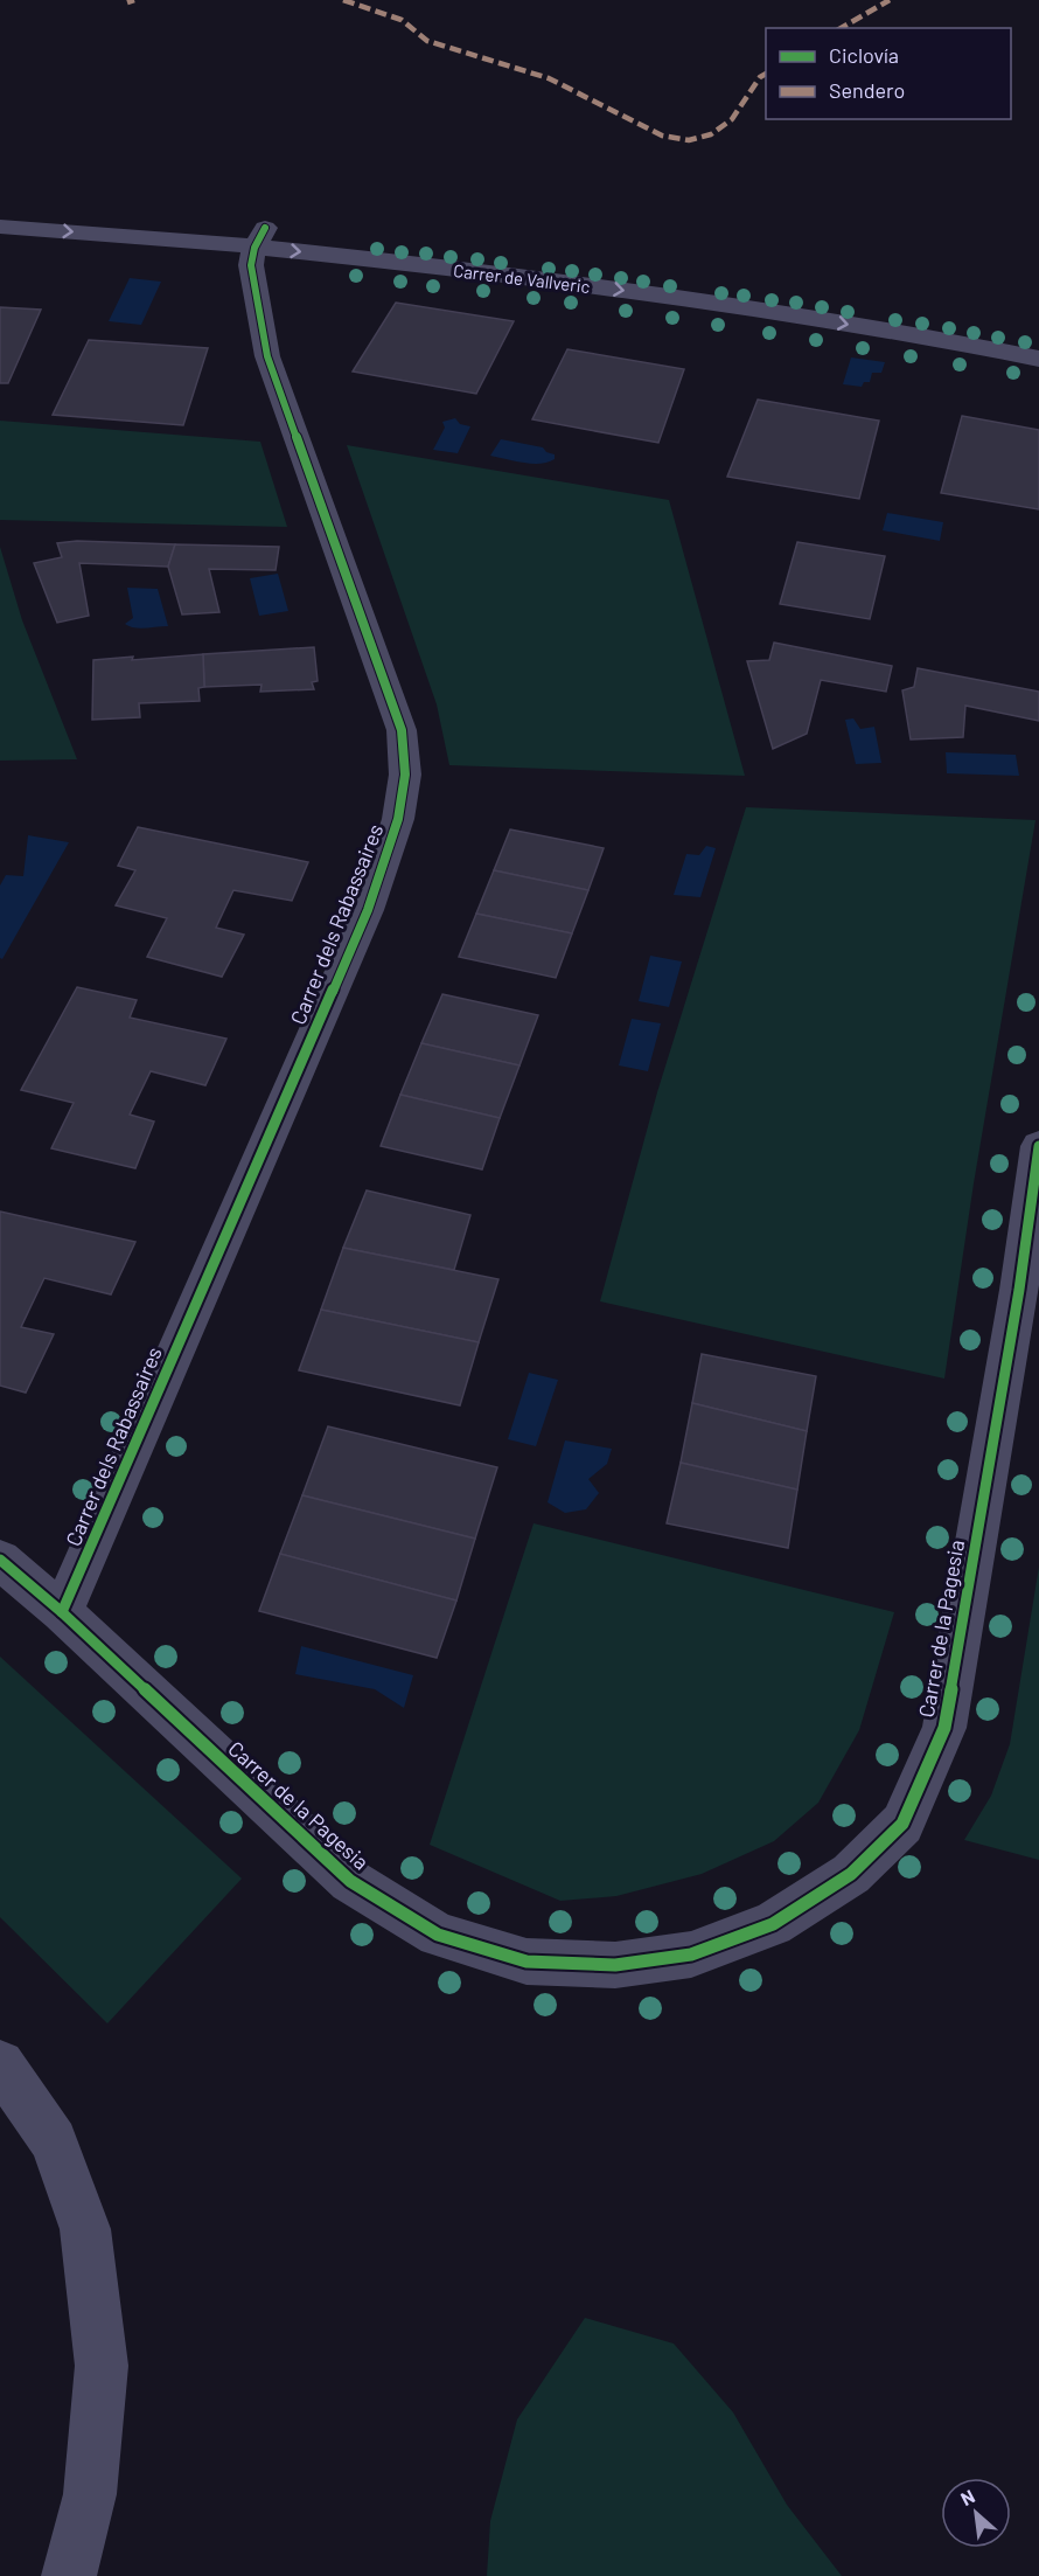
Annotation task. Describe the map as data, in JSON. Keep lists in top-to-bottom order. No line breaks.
{"streets":{"street":["Carrer de Vallveric","Carrer dels Rabassaires","Carrer de la Pagesia"]},"crossings":[["Carrer de Vallveric","Carrer dels Rabassaires"],["Carrer dels Rabassaires","Carrer de la Pagesia"]],"legend":["Ciclovía","Sendero"],"north":"top left"}
